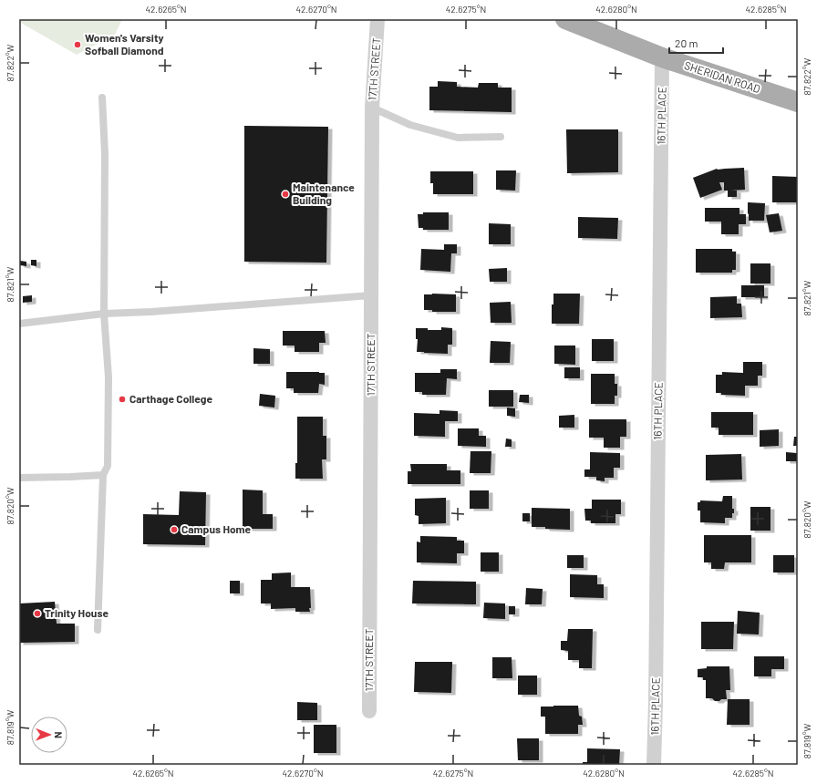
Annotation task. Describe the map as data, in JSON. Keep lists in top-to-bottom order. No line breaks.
{"streets":{"main road":["SHERIDAN ROAD"],"street":["17TH STREET","16TH PLACE"]},"crossings":[["SHERIDAN ROAD","16TH PLACE"]],"places":["Women's Varsity Sofball Diamond","Maintenance Building","Carthage College","Campus Home","Trinity House"],"scale_bar":"20 m","north":"right","coordinates":["42.6265°N","42.6270°N","42.6275°N","42.6280°N","42.6285°N","87.822°W","87.821°W","87.820°W","87.819°W"]}
